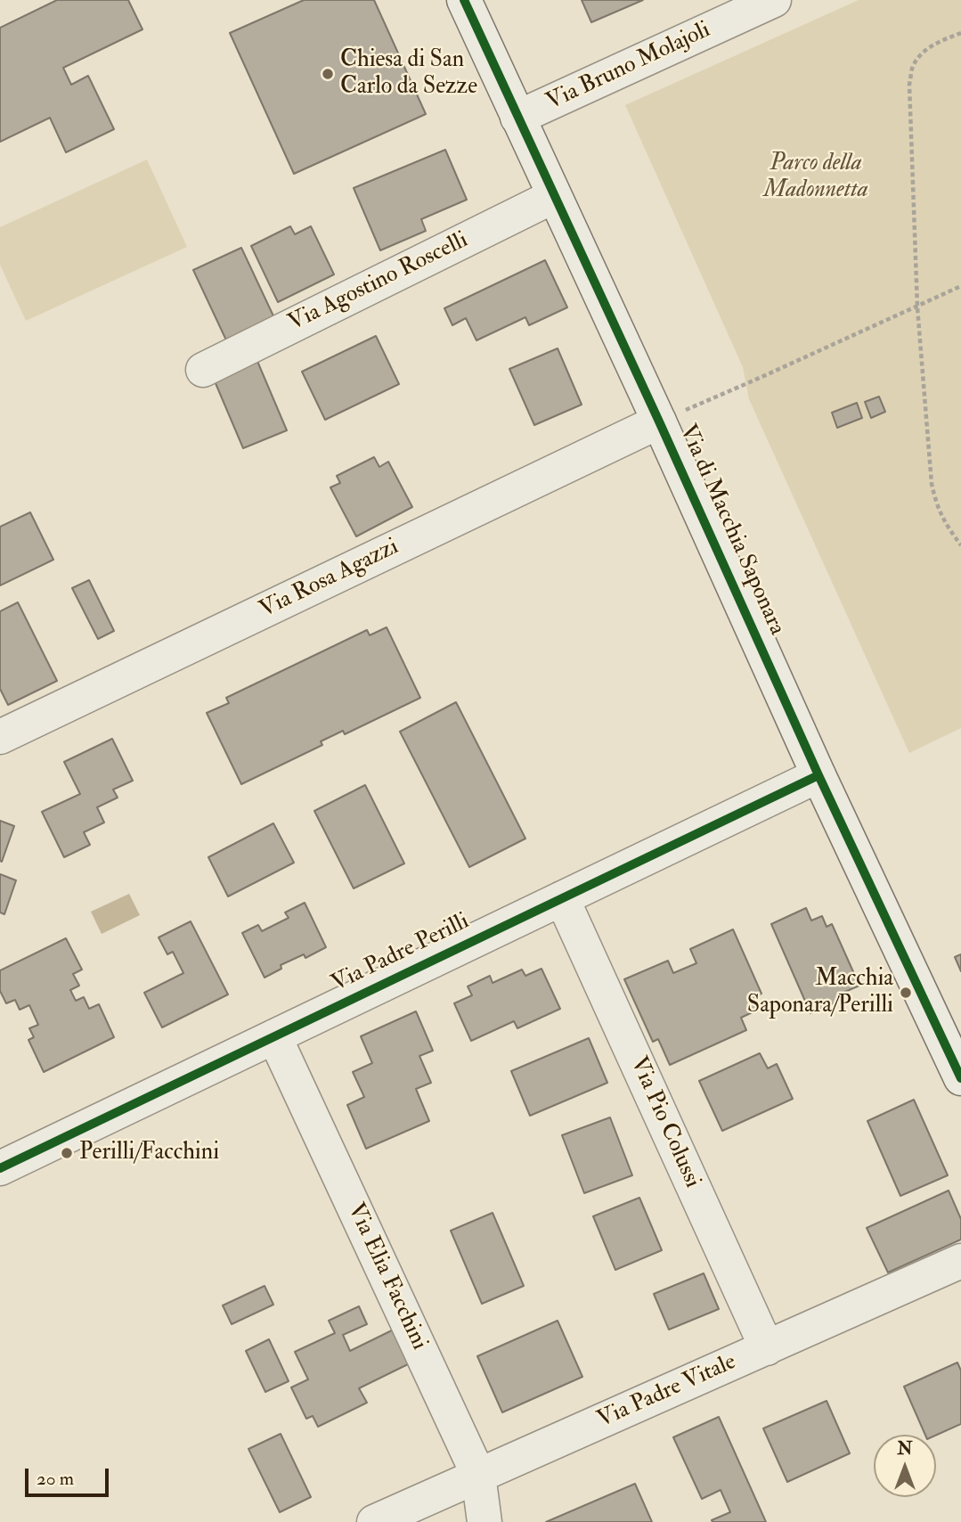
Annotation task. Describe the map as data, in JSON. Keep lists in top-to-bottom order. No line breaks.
{"streets":{"street":["Via Bruno Molajoli","Via Agostino Roscelli","Via di Macchia Saponara","Via Rosa Agazzi","Via Padre Perilli","Via Pio Colussi","Via Elia Facchini","Via Padre Vitale"]},"crossings":[["Via Bruno Molajoli","Via di Macchia Saponara"],["Via Agostino Roscelli","Via di Macchia Saponara"],["Via di Macchia Saponara","Via Rosa Agazzi"],["Via di Macchia Saponara","Via Padre Perilli"],["Via Padre Perilli","Via Pio Colussi"],["Via Padre Perilli","Via Elia Facchini"],["Via Pio Colussi","Via Padre Vitale"],["Via Elia Facchini","Via Padre Vitale"]],"parks":["Parco della Madonnetta"],"places":["Chiesa di San Carlo da Sezze","Macchia Saponara/Perilli","Perilli/Facchini"],"scale_bar":"20 m","north":"top"}
